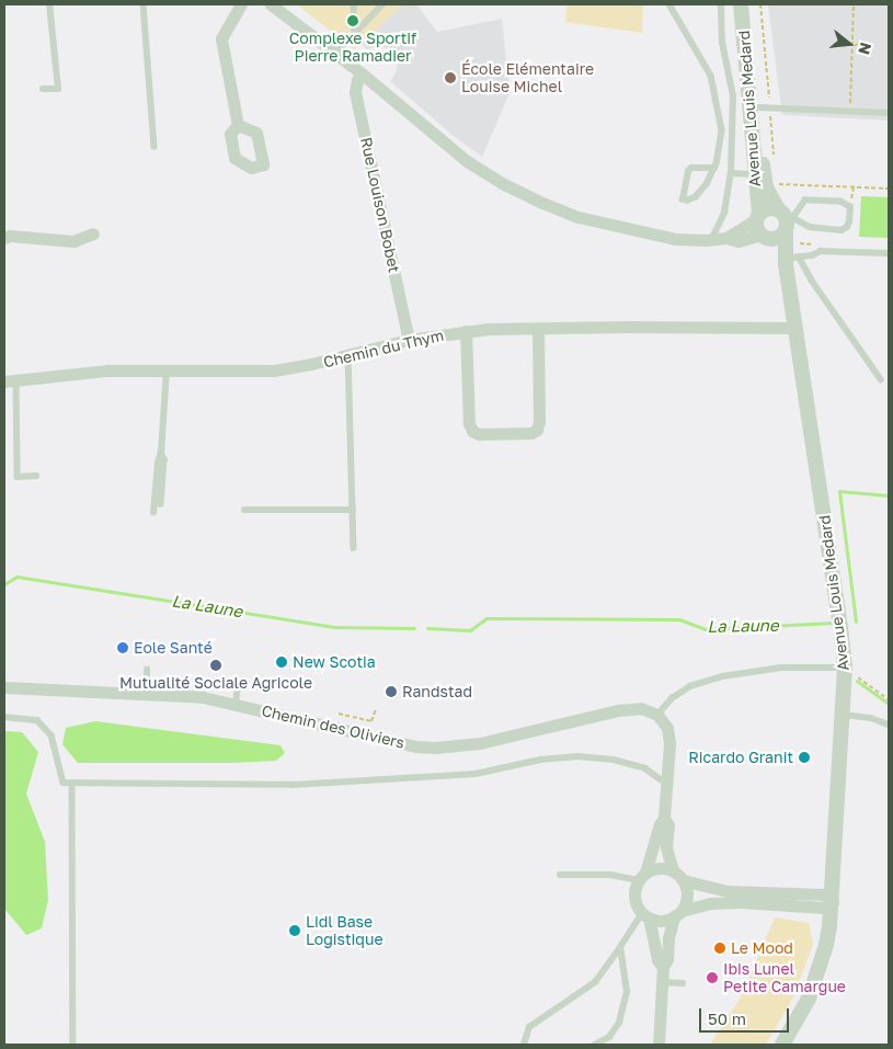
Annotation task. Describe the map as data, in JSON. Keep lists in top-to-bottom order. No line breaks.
{"streets":{"street":["Avenue Louis Medard","Rue Louison Bobet","Chemin du Thym","Chemin des Oliviers"]},"crossings":[["Avenue Louis Medard","Chemin du Thym"],["Rue Louison Bobet","Chemin du Thym"]],"water":["La Laune"],"places":["Complexe Sportif Pierre Ramadier","École Elémentaire Louise Michel","Eole Santé","New Scotia","Mutualité Sociale Agricole","Randstad","Ricardo Granit","Lidl Base Logistique","Le Mood","Ibis Lunel Petite Camargue"],"scale_bar":"50 m","north":"right"}
